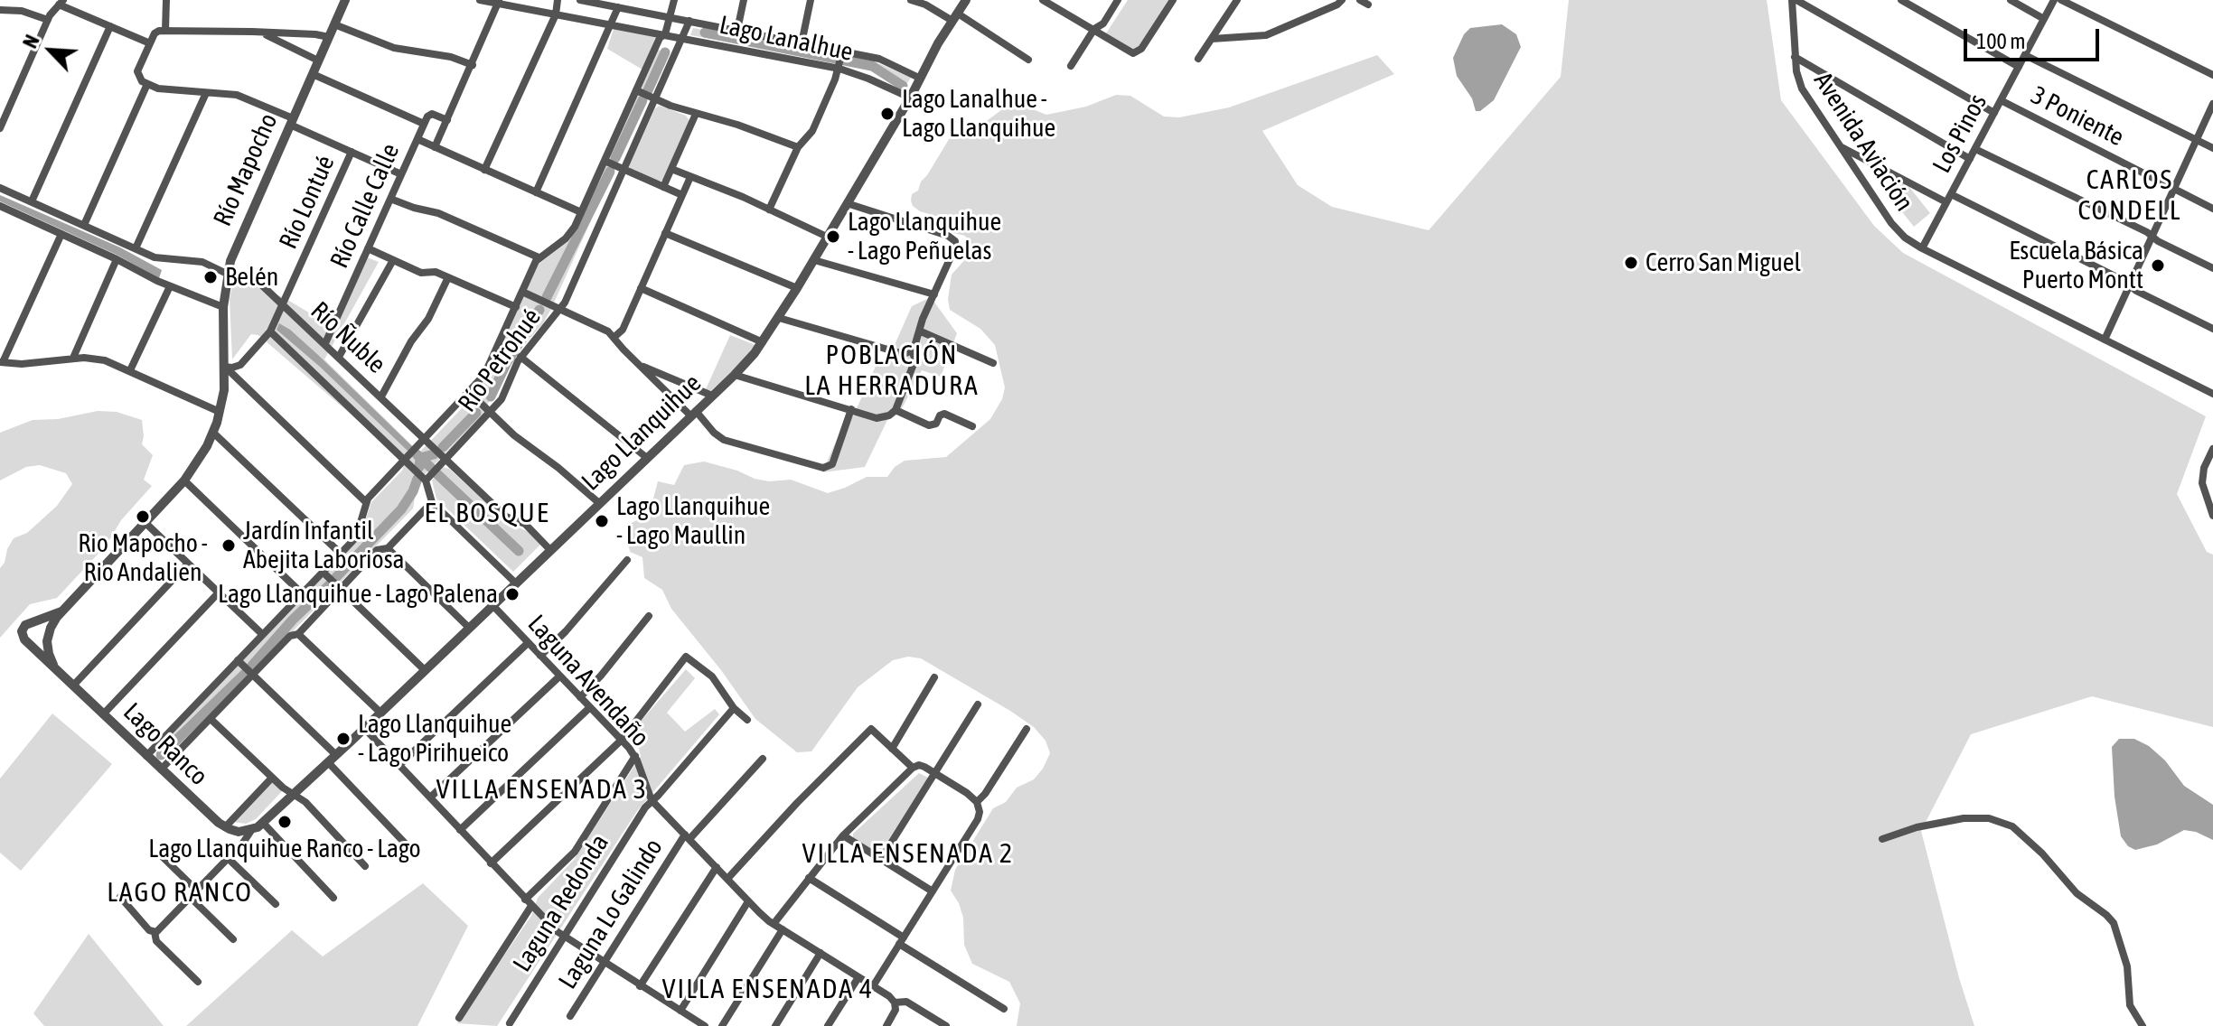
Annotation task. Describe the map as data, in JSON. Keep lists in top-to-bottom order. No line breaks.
{"streets":{"street":["Lago Lanalhue","3 Poniente","Los Pinos","Avenida Aviación","Río Mapocho","Río Lontué","Río Calle Calle","Río Ñuble","Río Petrohué","Lago Llanquihue","Laguna Avendaño","Lago Ranco","Laguna Redonda","Laguna Lo Galindo"]},"crossings":[["Lago Lanalhue","Río Calle Calle"],["Lago Lanalhue","Río Petrohué"],["Lago Lanalhue","Lago Llanquihue"],["3 Poniente","Los Pinos"],["Los Pinos","Avenida Aviación"],["Río Mapocho","Río Lontué"],["Río Mapocho","Río Ñuble"],["Río Mapocho","Lago Ranco"],["Río Lontué","Río Ñuble"],["Río Calle Calle","Río Ñuble"],["Río Ñuble","Río Petrohué"],["Río Ñuble","Lago Llanquihue"],["Río Petrohué","Lago Ranco"],["Lago Llanquihue","Laguna Avendaño"],["Laguna Avendaño","Laguna Redonda"],["Laguna Avendaño","Laguna Lo Galindo"]],"districts":["CARLOS CONDELL","POBLACIÓN LA HERRADURA","EL BOSQUE","VILLA ENSENADA 3","VILLA ENSENADA 2","LAGO RANCO","VILLA ENSENADA 4"],"places":["Lago Lanalhue - Lago Llanquihue","Lago Llanquihue - Lago Peñuelas","Cerro San Miguel","Escuela Básica Puerto Montt","Belén","Rio Mapocho - Rio Andalien","Lago Llanquihue - Lago Maullin","Jardín Infantil Abejita Laboriosa","Lago Llanquihue - Lago Palena","Lago Llanquihue - Lago Pirihueico","Lago Llanquihue Ranco - Lago"],"scale_bar":"100 m","north":"top left"}
